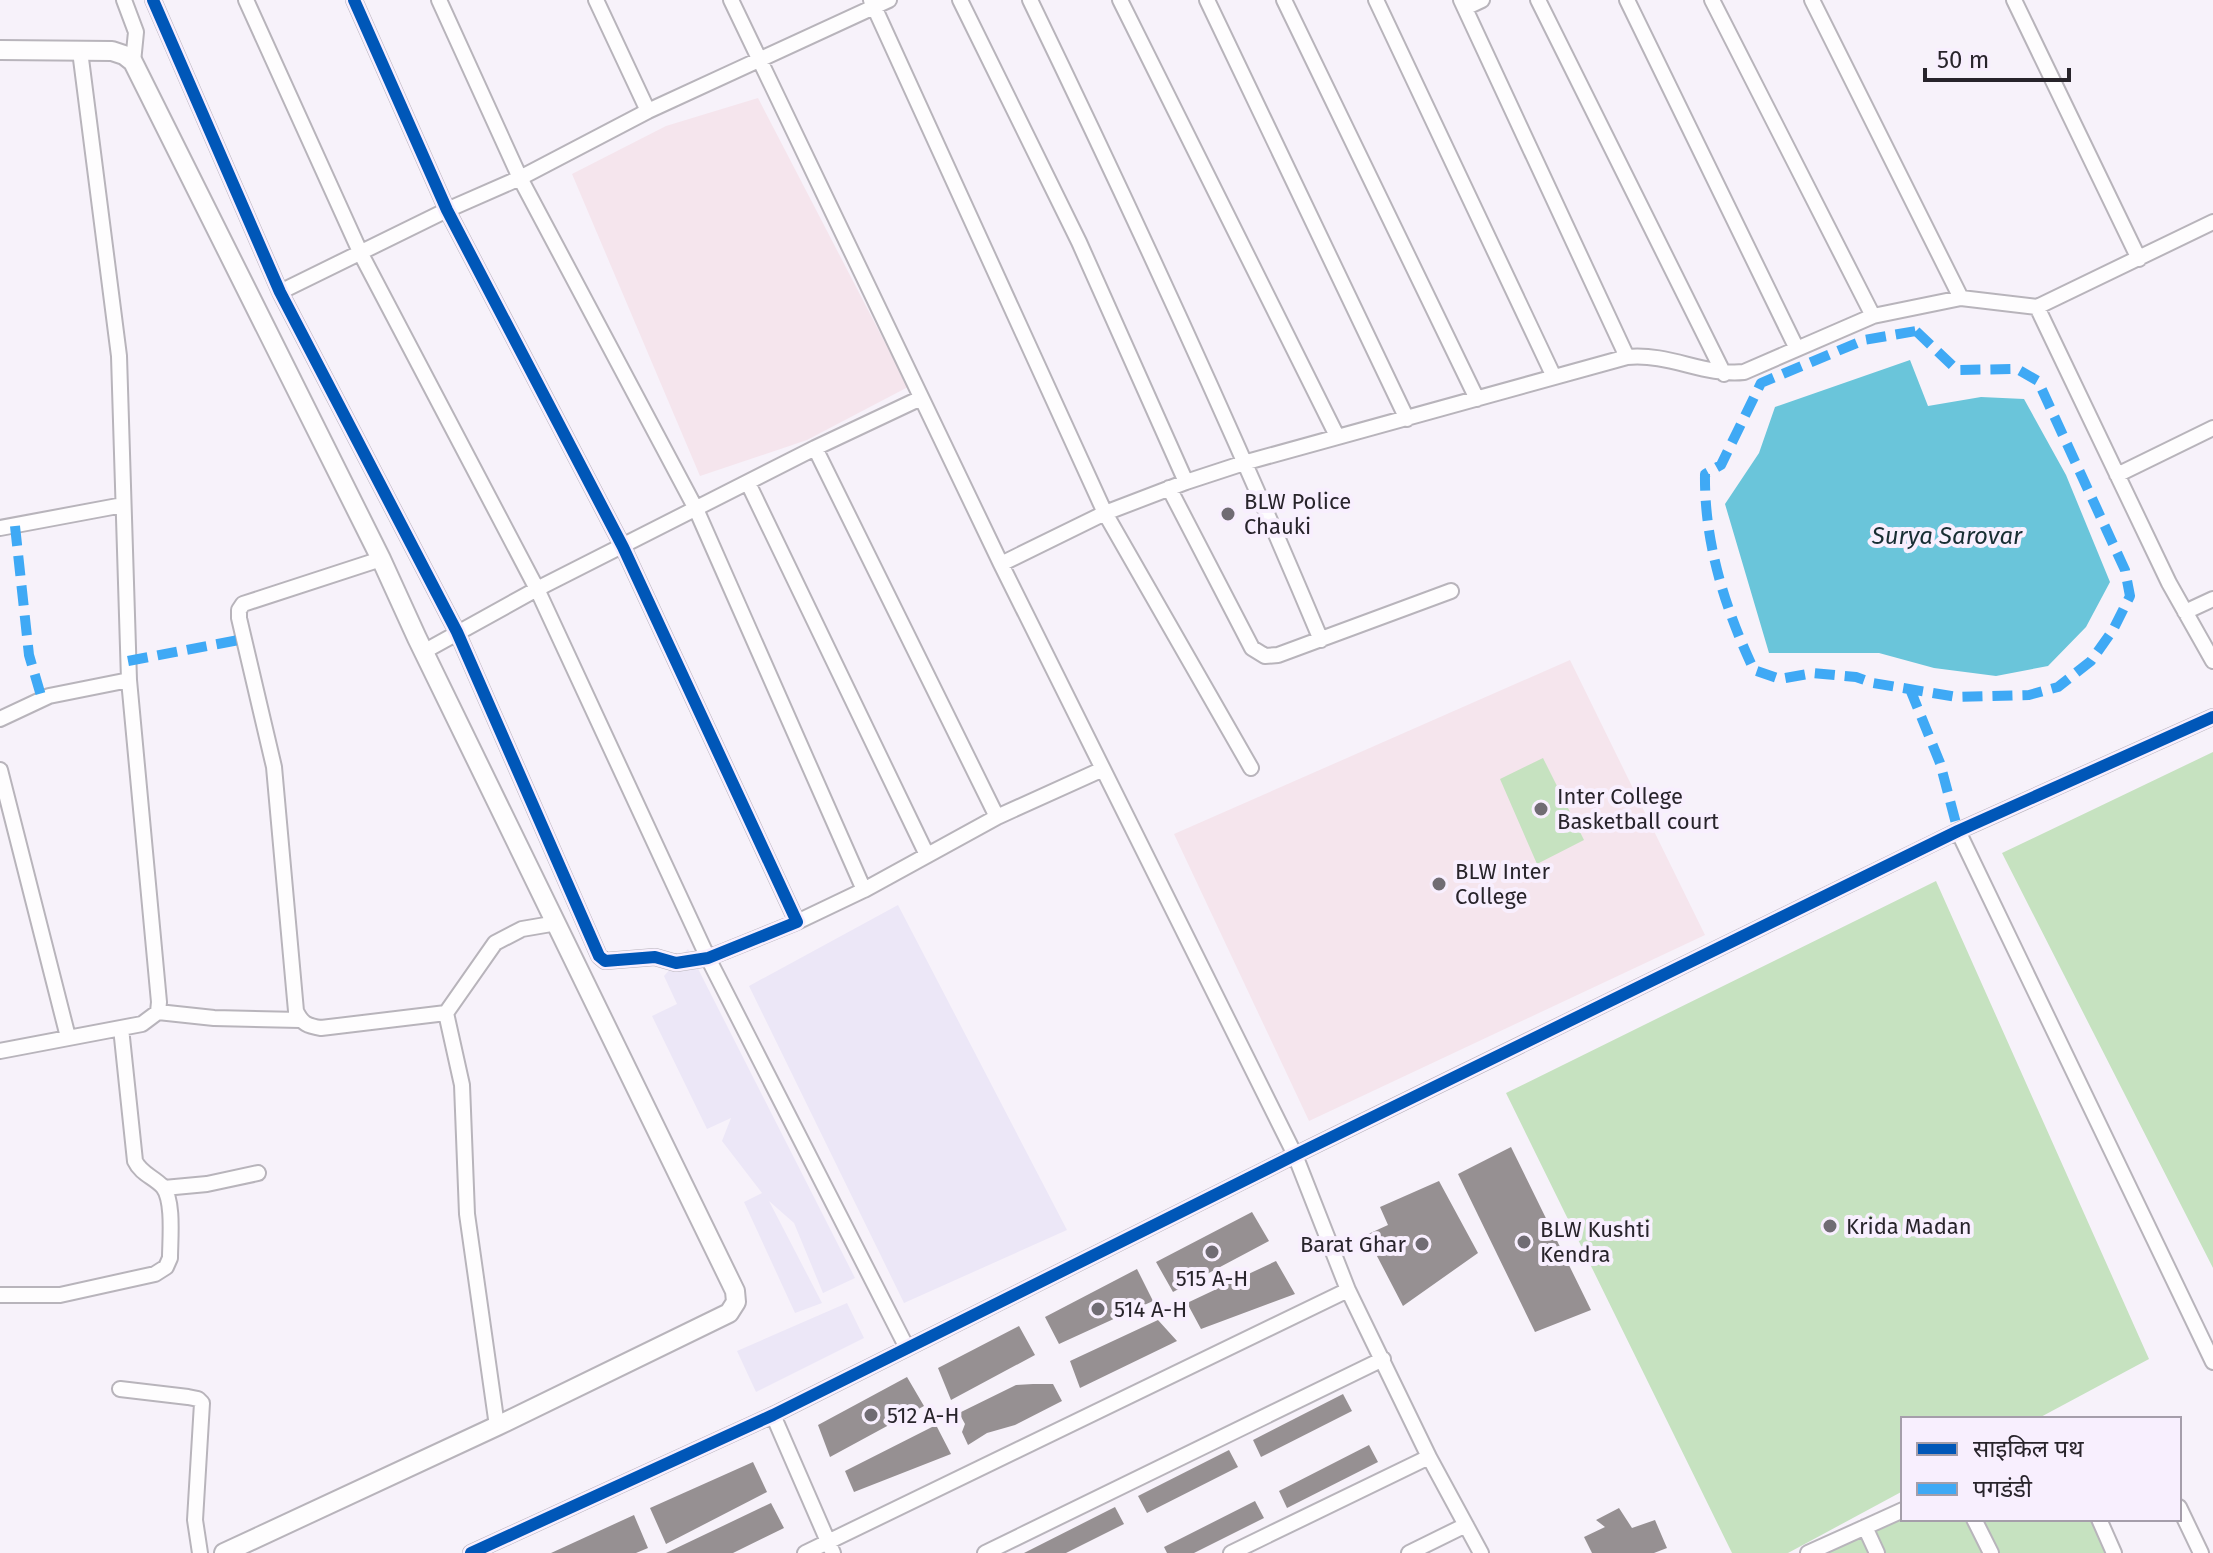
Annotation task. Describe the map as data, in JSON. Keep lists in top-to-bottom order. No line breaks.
{"water":["Surya Sarovar"],"places":["BLW Police Chauki","Inter College Basketball court","BLW Inter College","Krida Madan","BLW Kushti Kendra","Barat Ghar","515 A-H","514 A-H","512 A-H"],"legend":["साइकिल पथ","पगडंडी"],"scale_bar":"50 m"}
